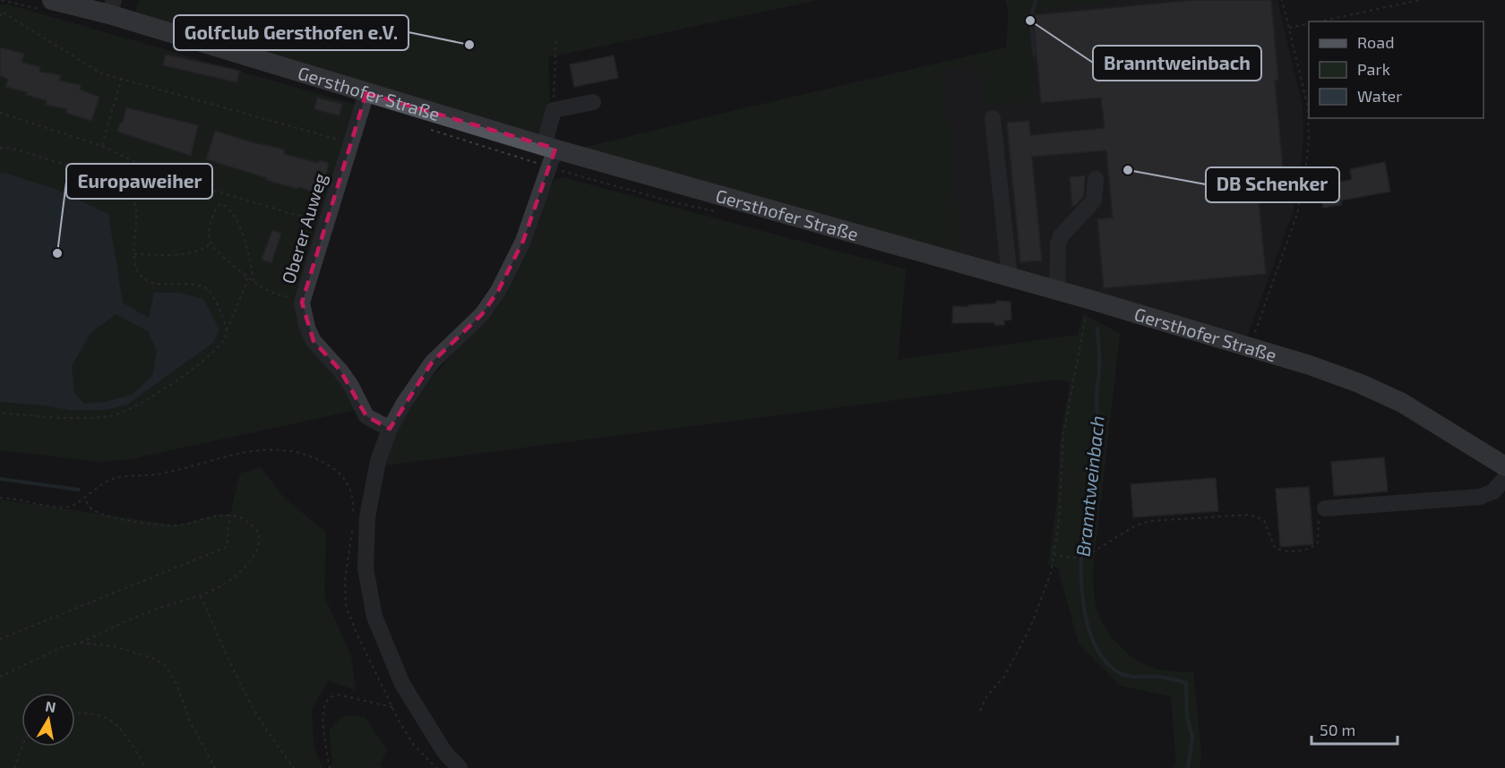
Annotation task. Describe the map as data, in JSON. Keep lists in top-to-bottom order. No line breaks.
{"streets":{"main road":["Gersthofer Straße"],"street":["Oberer Auweg"]},"crossings":[["Gersthofer Straße","Oberer Auweg"]],"water":["Branntweinbach"],"places":["Branntweinbach","Golfclub Gersthofen e.V.","DB Schenker","Europaweiher"],"legend":["Road","Park","Water"],"scale_bar":"50 m","north":"top"}
